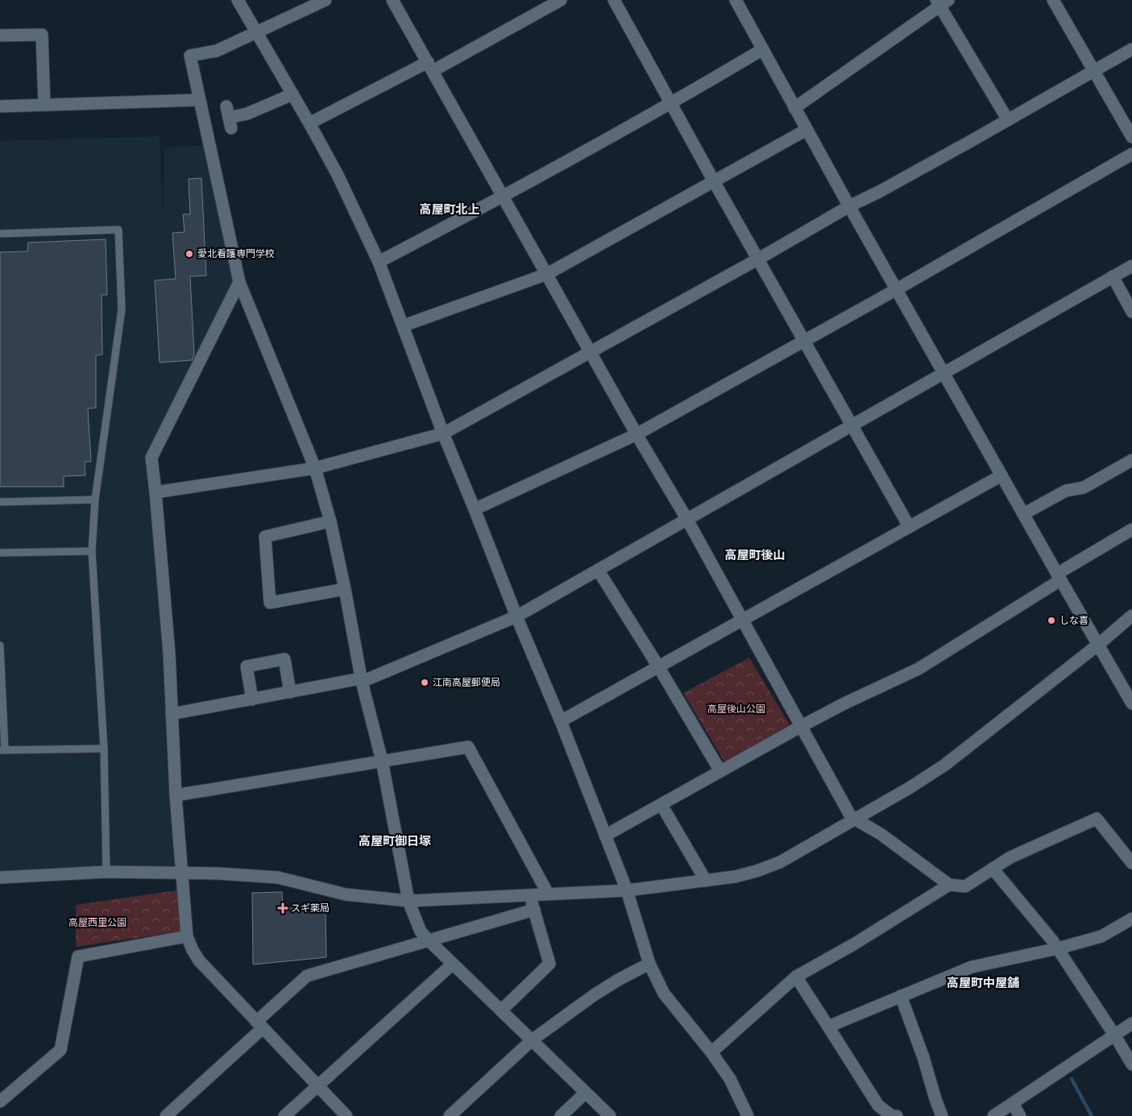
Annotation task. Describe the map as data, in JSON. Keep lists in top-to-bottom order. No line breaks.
{"districts":["高屋町北上","高屋町後山","高屋町御日塚","高屋町中屋舗"],"parks":["高屋後山公園","高屋西里公園"],"places":{"other":["愛北看護専門学校","しな喜","江南高屋郵便局"],"health":["スギ薬局"]}}
